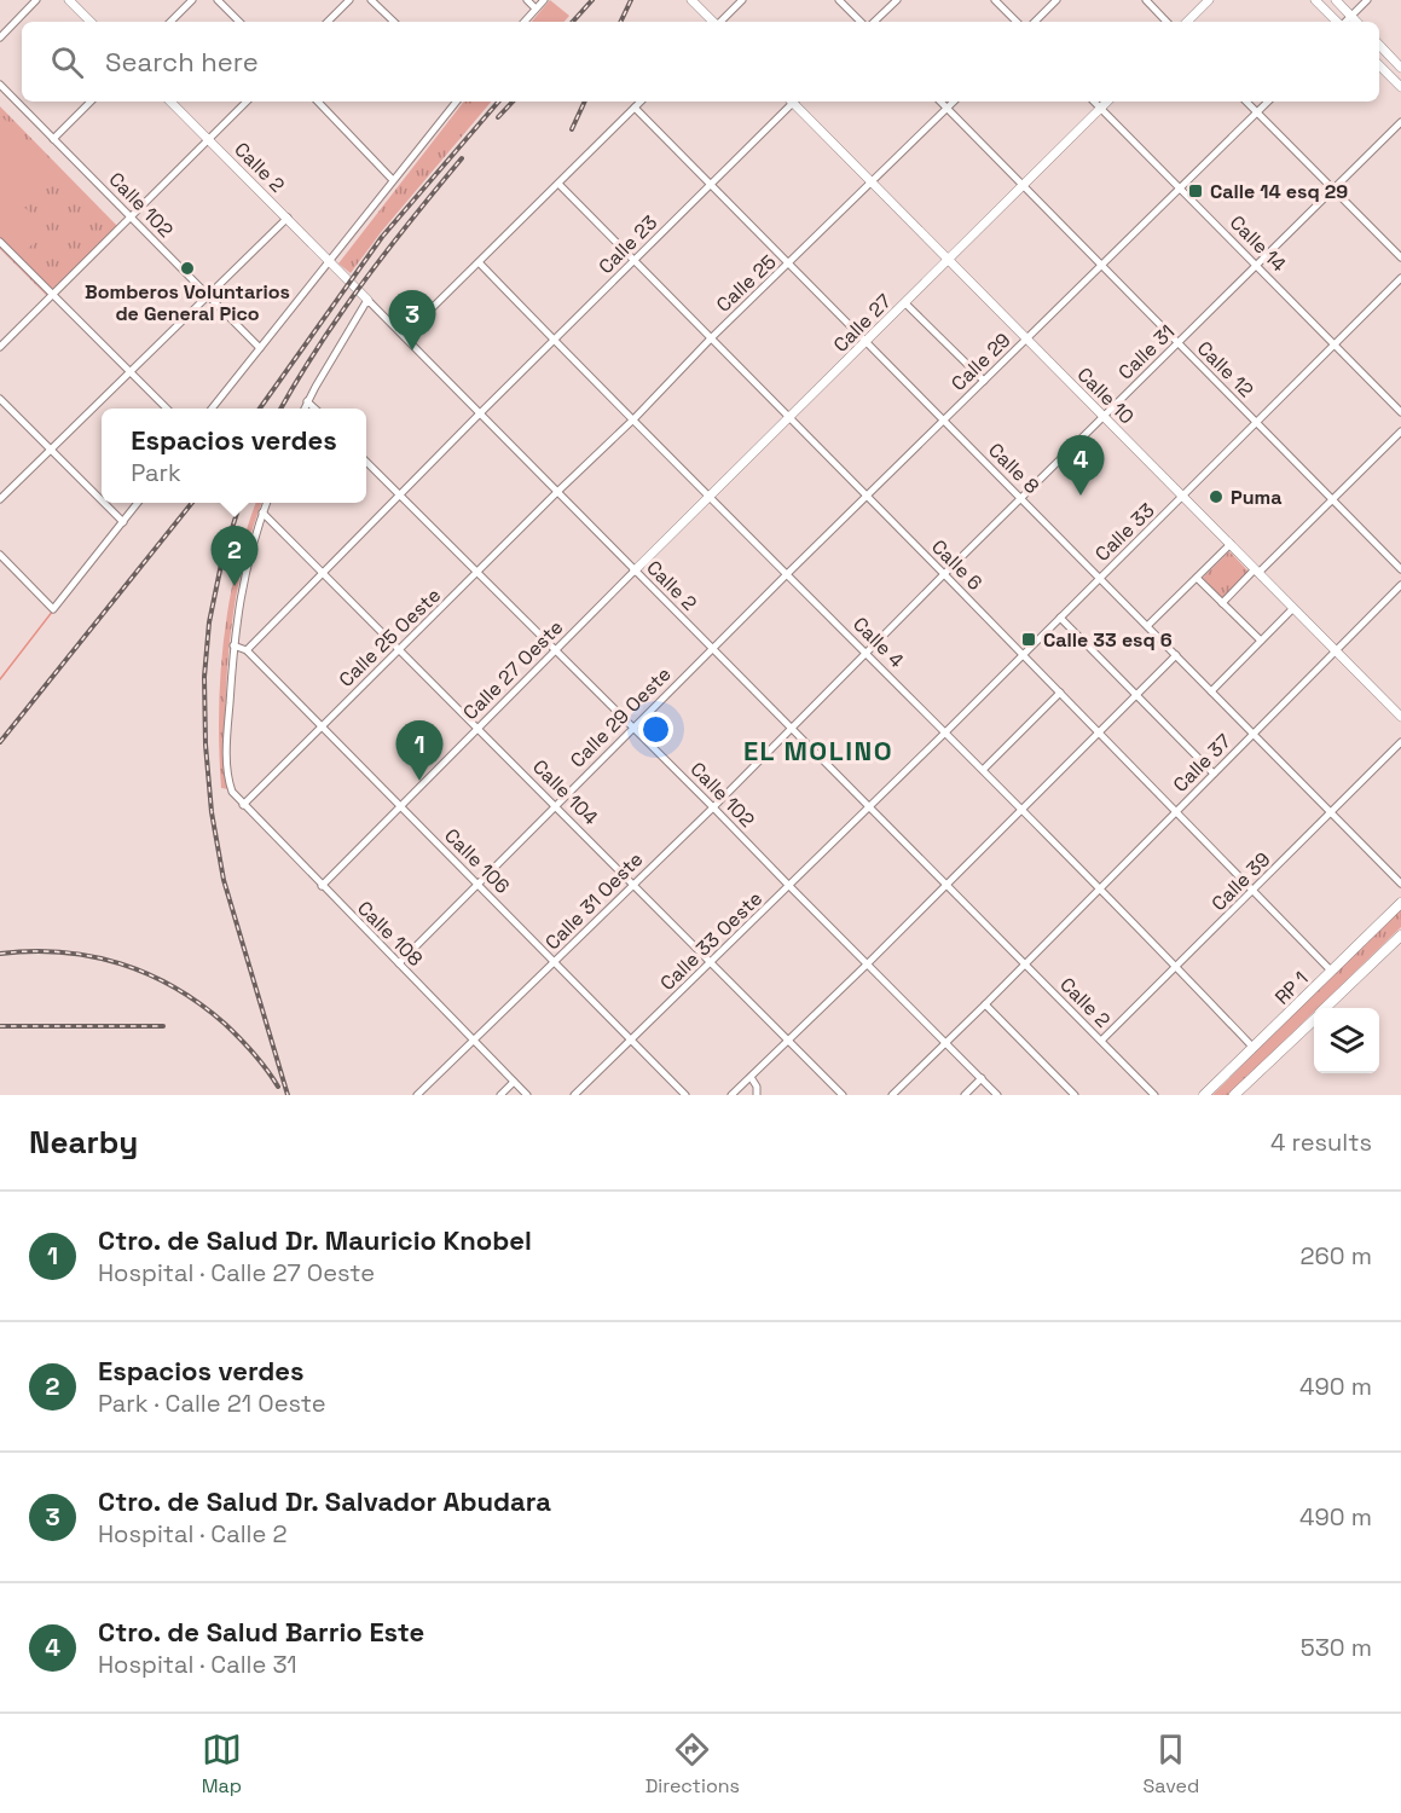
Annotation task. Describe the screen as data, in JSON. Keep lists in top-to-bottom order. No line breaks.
{"streets":{"main road":["RP 1"],"street":["Calle 2","Calle 102","Calle 14","Calle 23","Calle 25","Calle 27","Calle 31","Calle 29","Calle 12","Calle 10","Calle 8","Calle 33","Calle 6","Calle 25 Oeste","Calle 4","Calle 27 Oeste","Calle 29 Oeste","Calle 37","Calle 104","Calle 106","Calle 39","Calle 31 Oeste","Calle 108","Calle 33 Oeste"]},"crossings":[["Calle 2","Calle 23"],["Calle 2","Calle 25"],["Calle 2","Calle 27"],["Calle 2","Calle 31"],["Calle 2","Calle 29"],["Calle 2","Calle 33"],["Calle 2","Calle 25 Oeste"],["Calle 2","Calle 27 Oeste"],["Calle 2","Calle 29 Oeste"],["Calle 2","Calle 37"],["Calle 2","Calle 39"],["Calle 2","Calle 31 Oeste"],["Calle 2","Calle 33 Oeste"],["Calle 102","Calle 23"],["Calle 102","Calle 25 Oeste"],["Calle 102","Calle 27 Oeste"],["Calle 102","Calle 29 Oeste"],["Calle 102","Calle 37"],["Calle 102","Calle 31 Oeste"],["Calle 102","Calle 33 Oeste"],["Calle 14","Calle 27"],["Calle 14","Calle 31"],["Calle 14","Calle 29"],["Calle 14","Calle 33"],["Calle 23","Calle 8"],["Calle 23","Calle 6"],["Calle 23","Calle 4"],["Calle 23","Calle 104"],["Calle 23","Calle 106"],["Calle 25","Calle 12"],["Calle 25","Calle 10"],["Calle 25","Calle 8"],["Calle 25","Calle 6"],["Calle 25","Calle 25 Oeste"],["Calle 25","Calle 4"],["Calle 27","Calle 12"],["Calle 27","Calle 10"],["Calle 27","Calle 8"],["Calle 27","Calle 6"],["Calle 27","Calle 4"],["Calle 27","Calle 27 Oeste"],["Calle 31","Calle 12"],["Calle 31","Calle 10"],["Calle 31","Calle 8"],["Calle 31","Calle 6"],["Calle 31","Calle 4"],["Calle 31","Calle 31 Oeste"],["Calle 29","Calle 12"],["Calle 29","Calle 10"],["Calle 29","Calle 8"],["Calle 29","Calle 6"],["Calle 29","Calle 4"],["Calle 29","Calle 29 Oeste"],["Calle 12","Calle 33"],["Calle 10","Calle 33"],["Calle 10","Calle 37"],["Calle 8","Calle 33"],["Calle 8","Calle 37"],["Calle 8","Calle 39"],["Calle 33","Calle 6"],["Calle 33","Calle 4"],["Calle 33","Calle 33 Oeste"],["Calle 6","Calle 37"],["Calle 6","Calle 39"],["Calle 6","RP 1"],["Calle 25 Oeste","Calle 104"],["Calle 25 Oeste","Calle 106"],["Calle 25 Oeste","Calle 108"],["Calle 4","Calle 37"],["Calle 4","Calle 39"],["Calle 4","RP 1"],["Calle 27 Oeste","Calle 104"],["Calle 27 Oeste","Calle 106"],["Calle 27 Oeste","Calle 108"],["Calle 29 Oeste","Calle 104"],["Calle 29 Oeste","Calle 106"],["Calle 29 Oeste","Calle 108"],["Calle 104","Calle 31 Oeste"],["Calle 104","Calle 33 Oeste"],["Calle 106","Calle 31 Oeste"],["Calle 106","Calle 33 Oeste"],["Calle 31 Oeste","Calle 108"]],"districts":["EL MOLINO"],"places":{"transit":["Calle 14 esq 29","Calle 33 esq 6"],"other":["Bomberos Voluntarios de General Pico","Puma"]},"page":{"search":"Search here","pins":["3","4","2","1"],"popup":["Espacios verdes","Park"],"heading":["Nearby","4 results"],"list":[{"mark":"1","name":"Ctro. de Salud Dr. Mauricio Knobel","note":"Hospital · Calle 27 Oeste","value":"260 m"},{"mark":"2","name":"Espacios verdes","note":"Park · Calle 21 Oeste","value":"490 m"},{"mark":"3","name":"Ctro. de Salud Dr. Salvador Abudara","note":"Hospital · Calle 2","value":"490 m"},{"mark":"4","name":"Ctro. de Salud Barrio Este","note":"Hospital · Calle 31","value":"530 m"}],"nav":["Map","Directions","Saved"]}}
